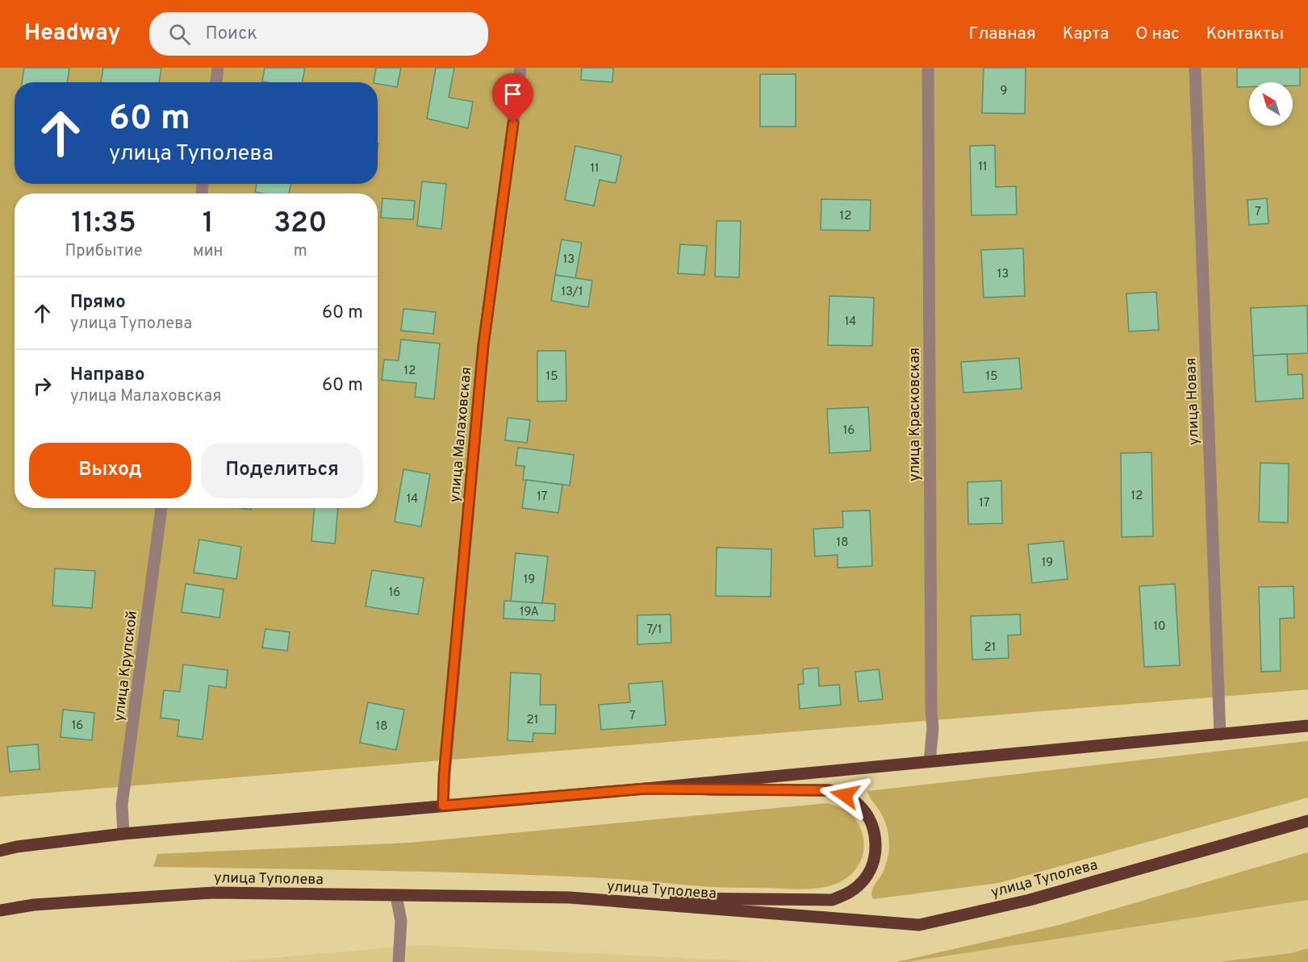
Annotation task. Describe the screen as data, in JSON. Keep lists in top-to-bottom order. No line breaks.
{"streets":{"main road":["улица Туполева"],"street":["улица Новая","улица Красковская","улица Малаховская","улица Крупской"]},"house_numbers":["9","11","11","7","12","13","13","13/1","14","12","15","15","16","12","17","14","17","18","19","19","16","19А","10","7/1","21","7","21","16","18"],"north":"top left","page":{"header":"Headway","search":"Поиск","nav":["Главная","Карта","О нас","Контакты"],"turn":["60 m","улица Туполева"],"eta":["11:35","Прибытие","1","мин","320","m"],"list":[{"name":"Прямо","note":"улица Туполева","value":"60 m"},{"name":"Направо","note":"улица Малаховская","value":"60 m"}],"buttons":["Выход","Поделиться"]}}
